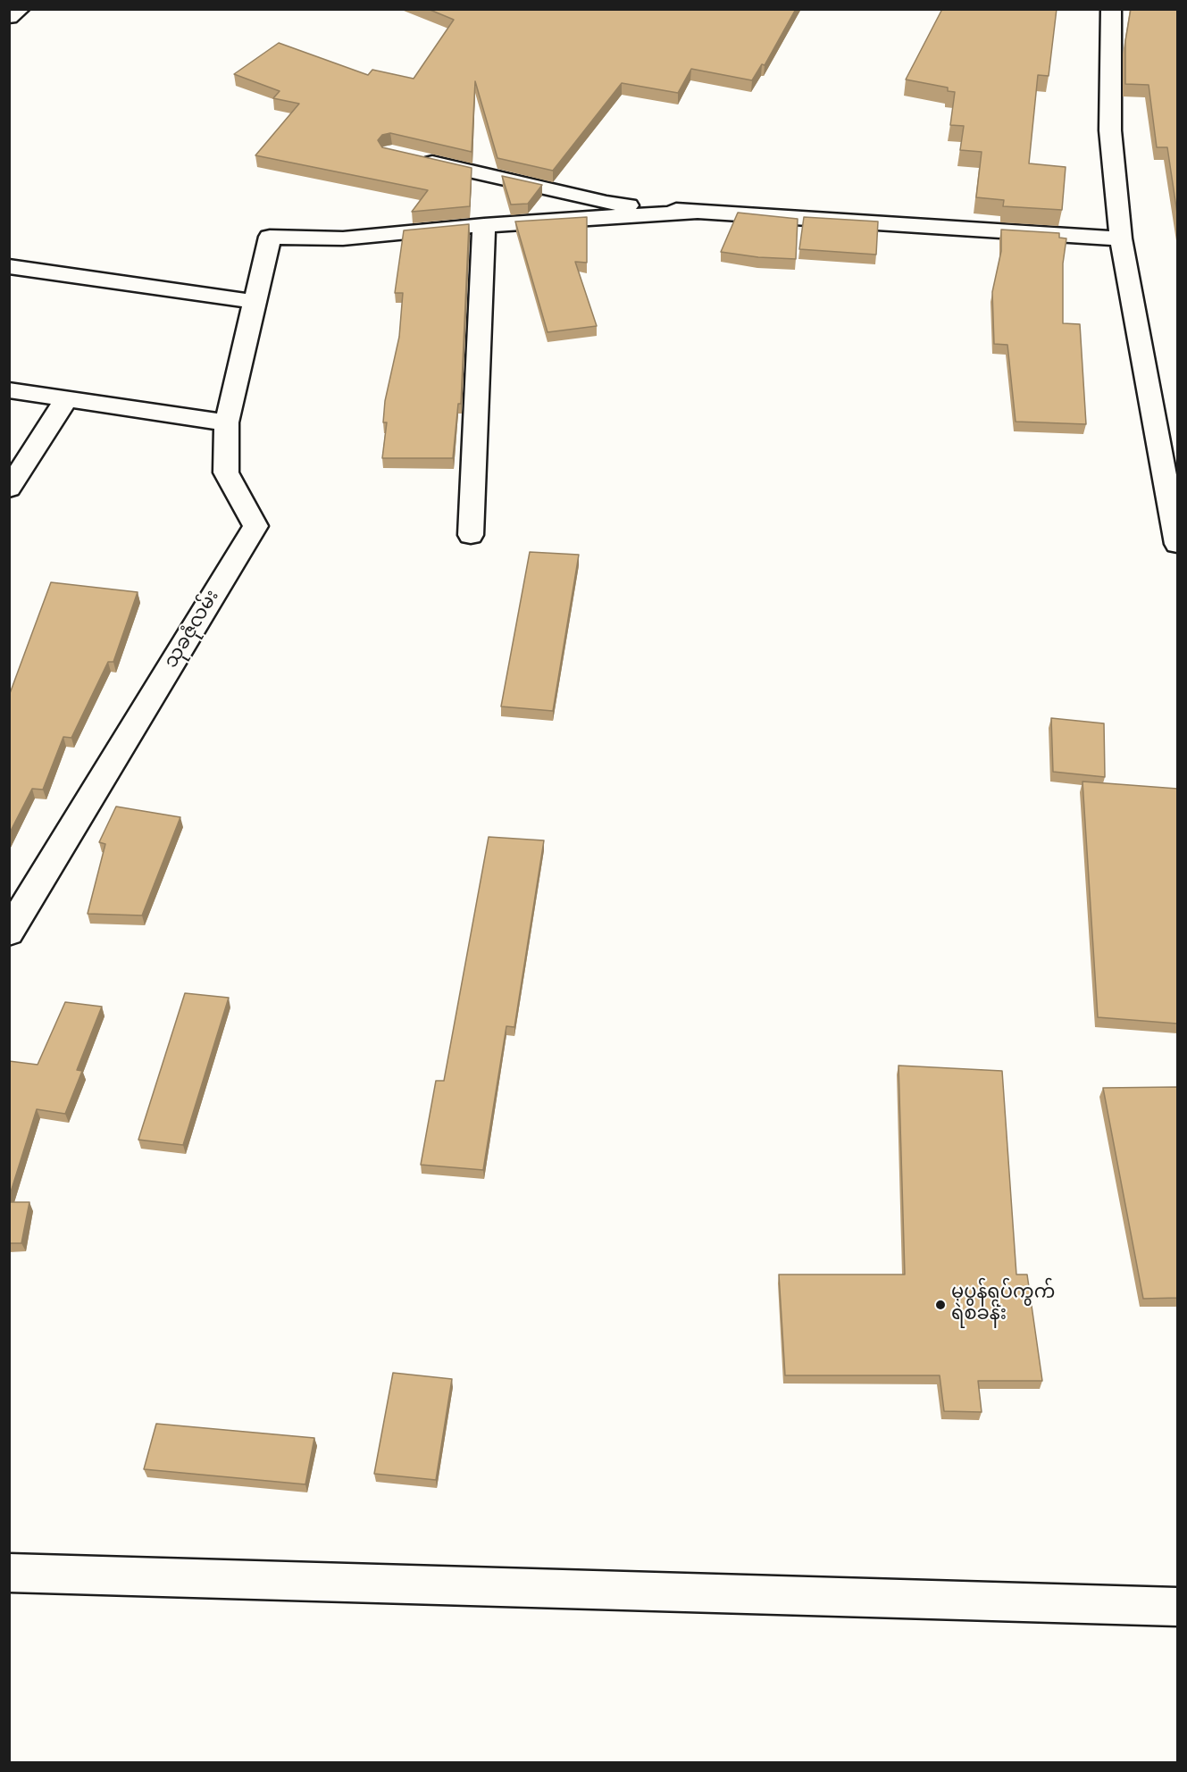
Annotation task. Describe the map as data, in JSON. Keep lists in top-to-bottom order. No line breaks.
{"streets":{"street":["သုခဇုံလမ်း"]},"places":["မုပွန်ရပ်ကွက် ရဲစခန်း"]}
